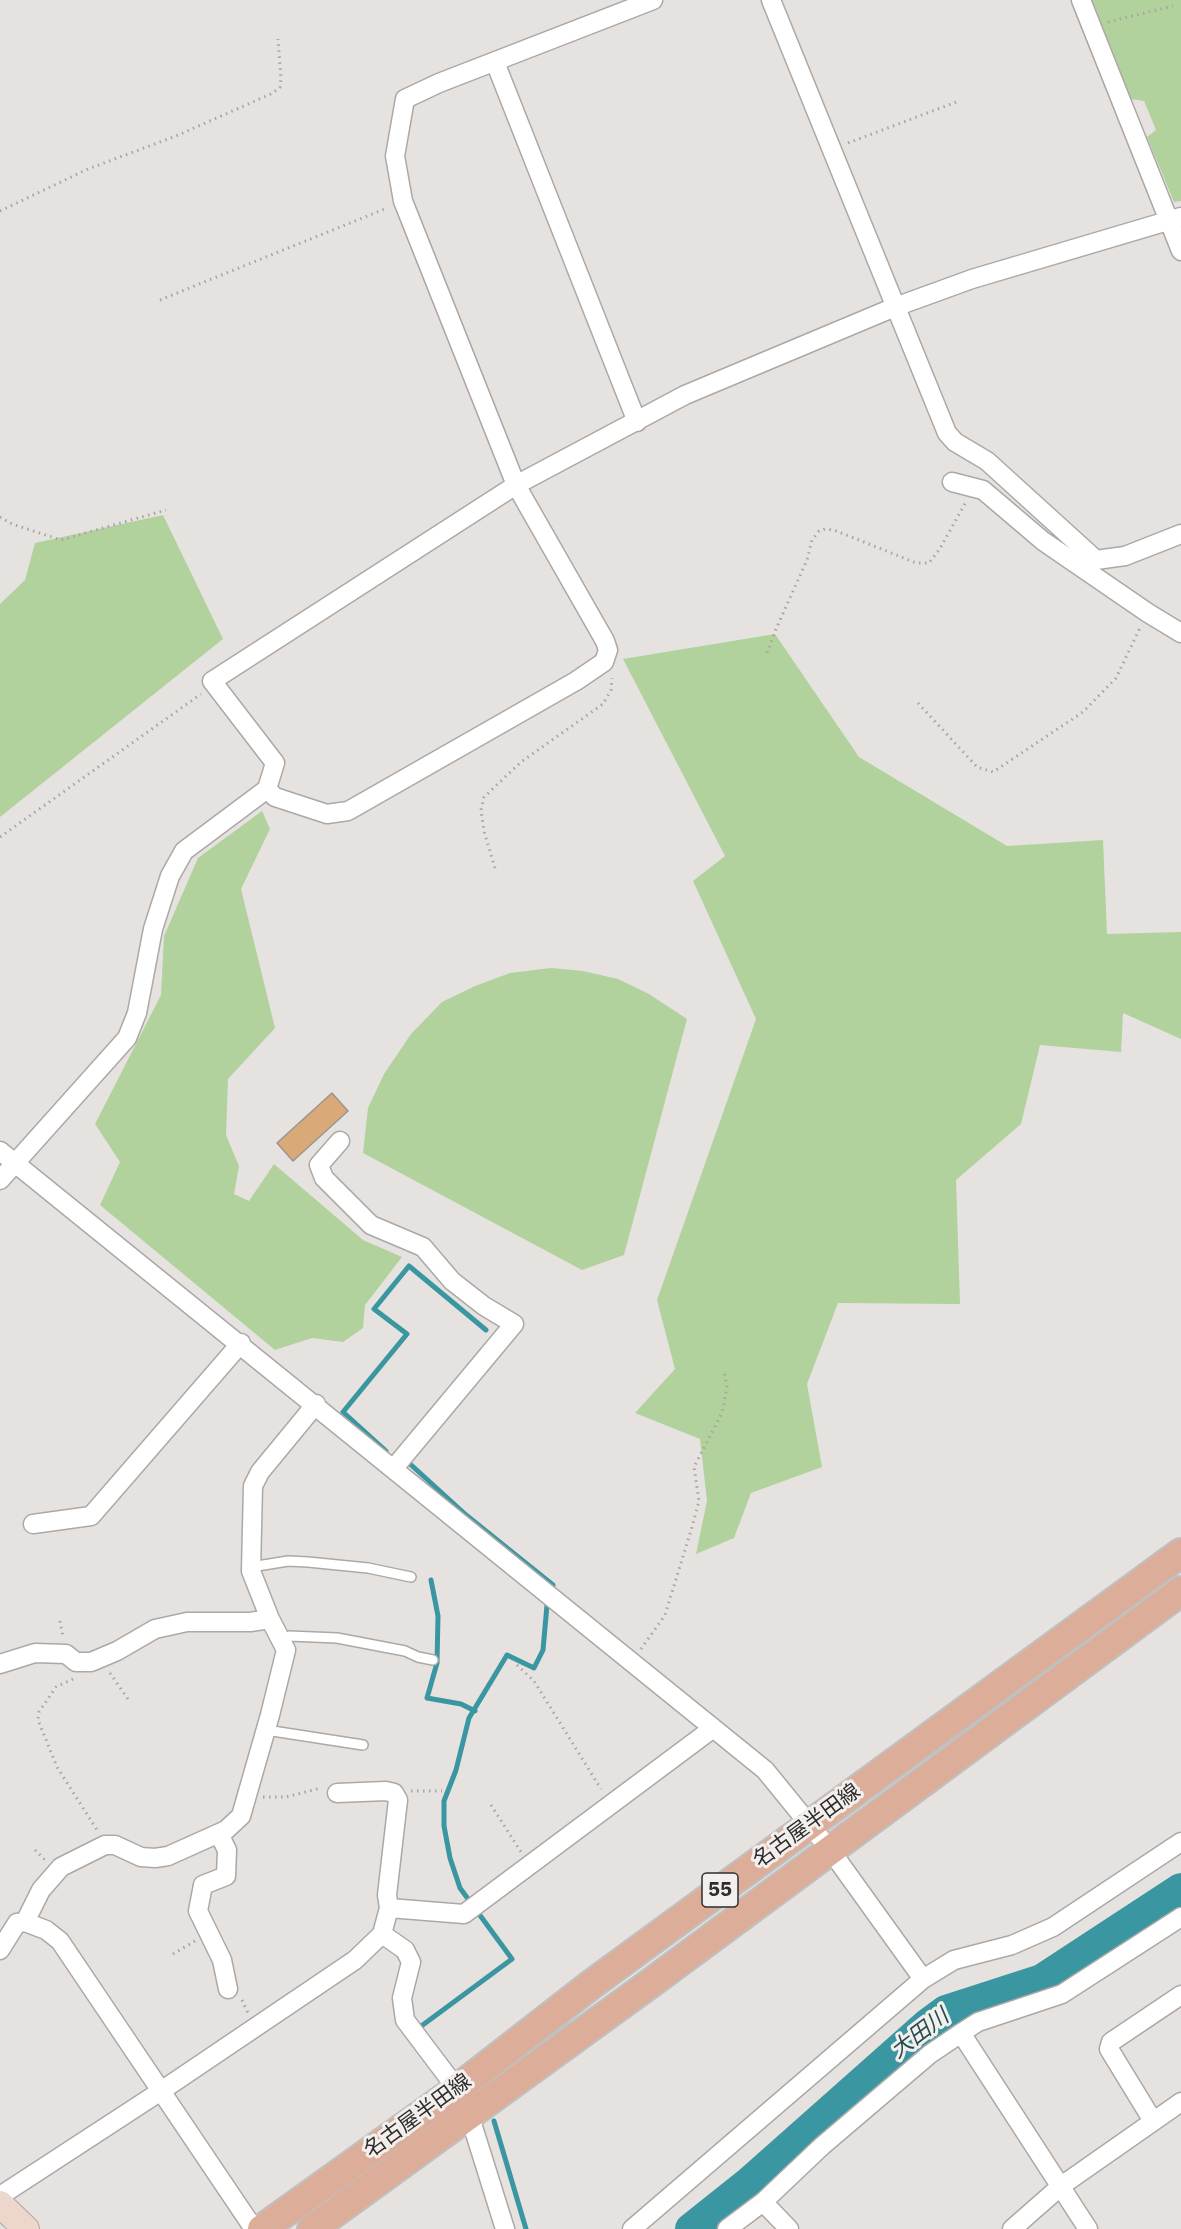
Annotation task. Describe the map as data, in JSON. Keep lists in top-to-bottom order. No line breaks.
{"streets":{"main road":["名古屋半田線","55"]},"water":["大田川"]}
